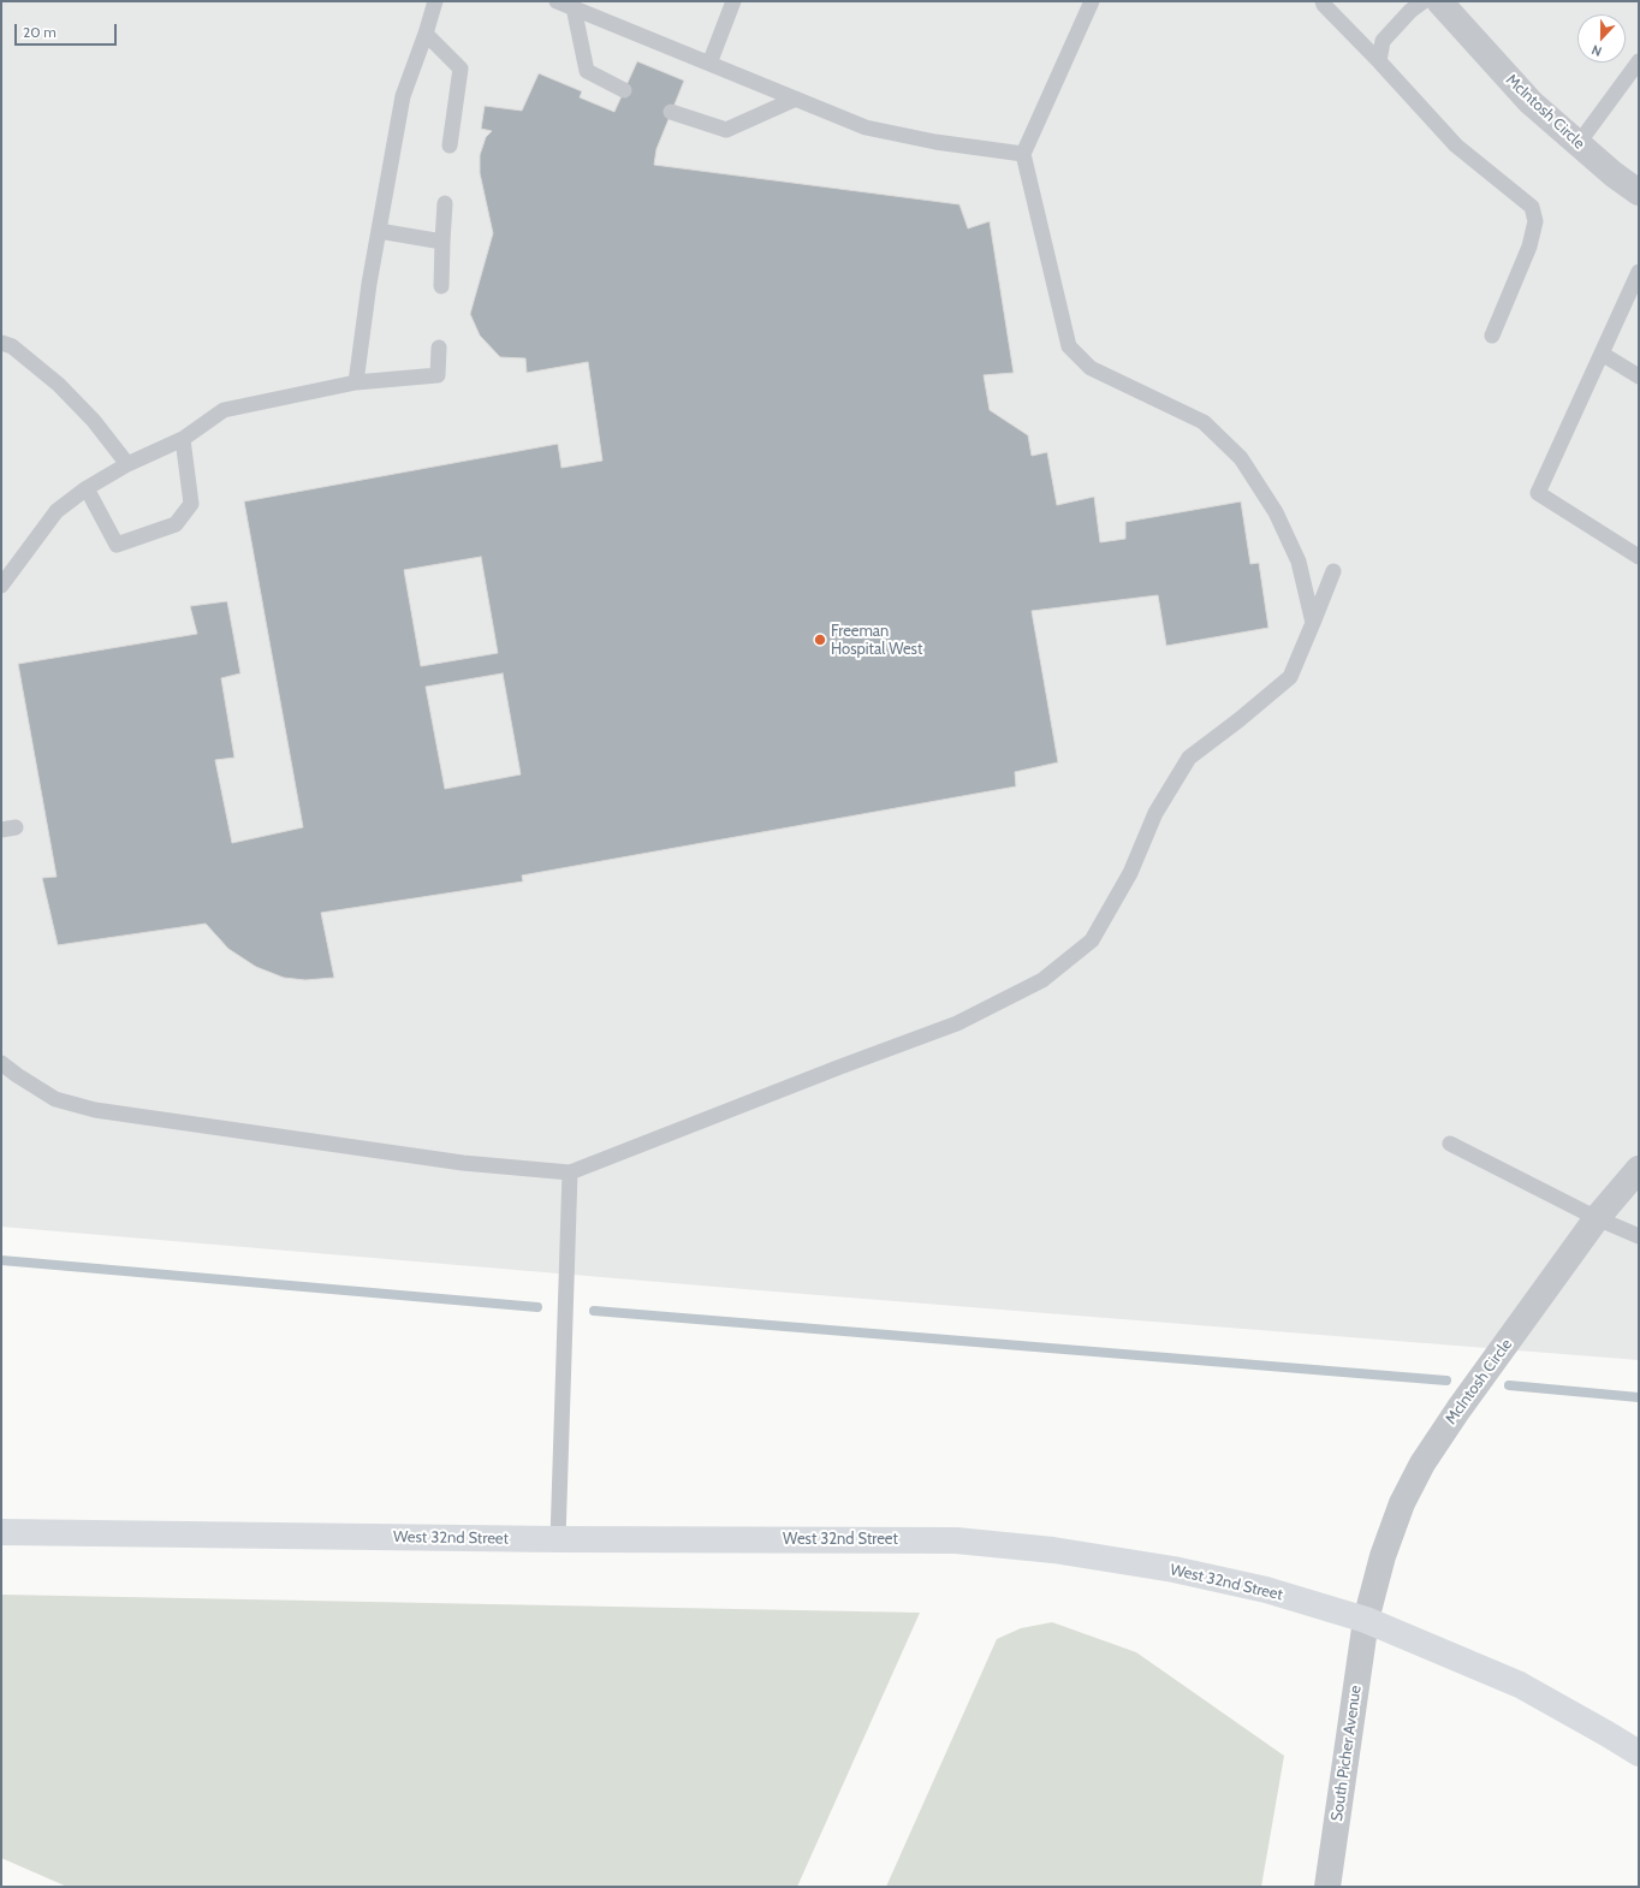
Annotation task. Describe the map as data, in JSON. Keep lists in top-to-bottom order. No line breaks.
{"streets":{"main road":["West 32nd Street"],"street":["McIntosh Circle","South Picher Avenue"]},"crossings":[["McIntosh Circle","West 32nd Street"],["McIntosh Circle","South Picher Avenue"],["West 32nd Street","South Picher Avenue"]],"places":["Freeman Hospital West"],"scale_bar":"20 m","north":"bottom"}
